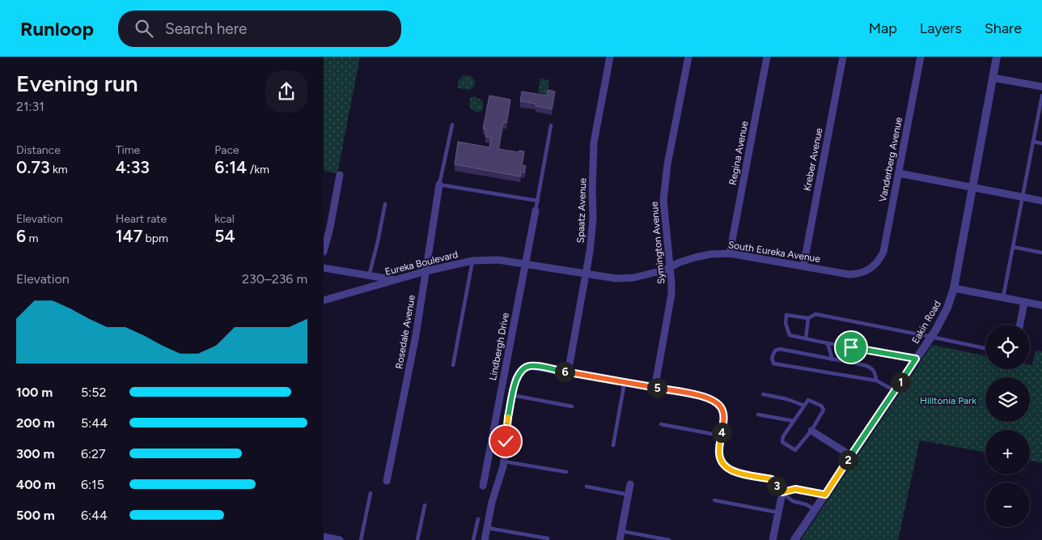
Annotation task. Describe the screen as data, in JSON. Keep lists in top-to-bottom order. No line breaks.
{"streets":{"street":["Regina Avenue","Kreber Avenue","Vanderberg Avenue","Spaatz Avenue","Symington Avenue","South Eureka Avenue","Eureka Boulevard","Eakin Road","Rosedale Avenue","Lindbergh Drive"]},"crossings":[["Regina Avenue","South Eureka Avenue"],["Kreber Avenue","South Eureka Avenue"],["Vanderberg Avenue","South Eureka Avenue"],["Spaatz Avenue","South Eureka Avenue"],["Symington Avenue","South Eureka Avenue"],["South Eureka Avenue","Eureka Boulevard"],["South Eureka Avenue","Lindbergh Drive"],["Eureka Boulevard","Rosedale Avenue"],["Eureka Boulevard","Lindbergh Drive"]],"parks":["Hilltonia Park"],"page":{"header":"Runloop","search":"Search here","nav":["Map","Layers","Share"],"heading":["Evening run","21:31"],"stats":[["Distance","0.73 km"],["Time","4:33"],["Pace","6:14 /km"],["Elevation","6 m"],["Heart rate","147 bpm"],["kcal","54"]],"chart":["Elevation","230–236 m"],"map_buttons":["+","−"],"pins":["6","1","5","4","2","3"],"list":[{"name":"100 m","note":"5:52"},{"name":"200 m","note":"5:44"},{"name":"300 m","note":"6:27"},{"name":"400 m","note":"6:15"},{"name":"500 m","note":"6:44"}]}}
